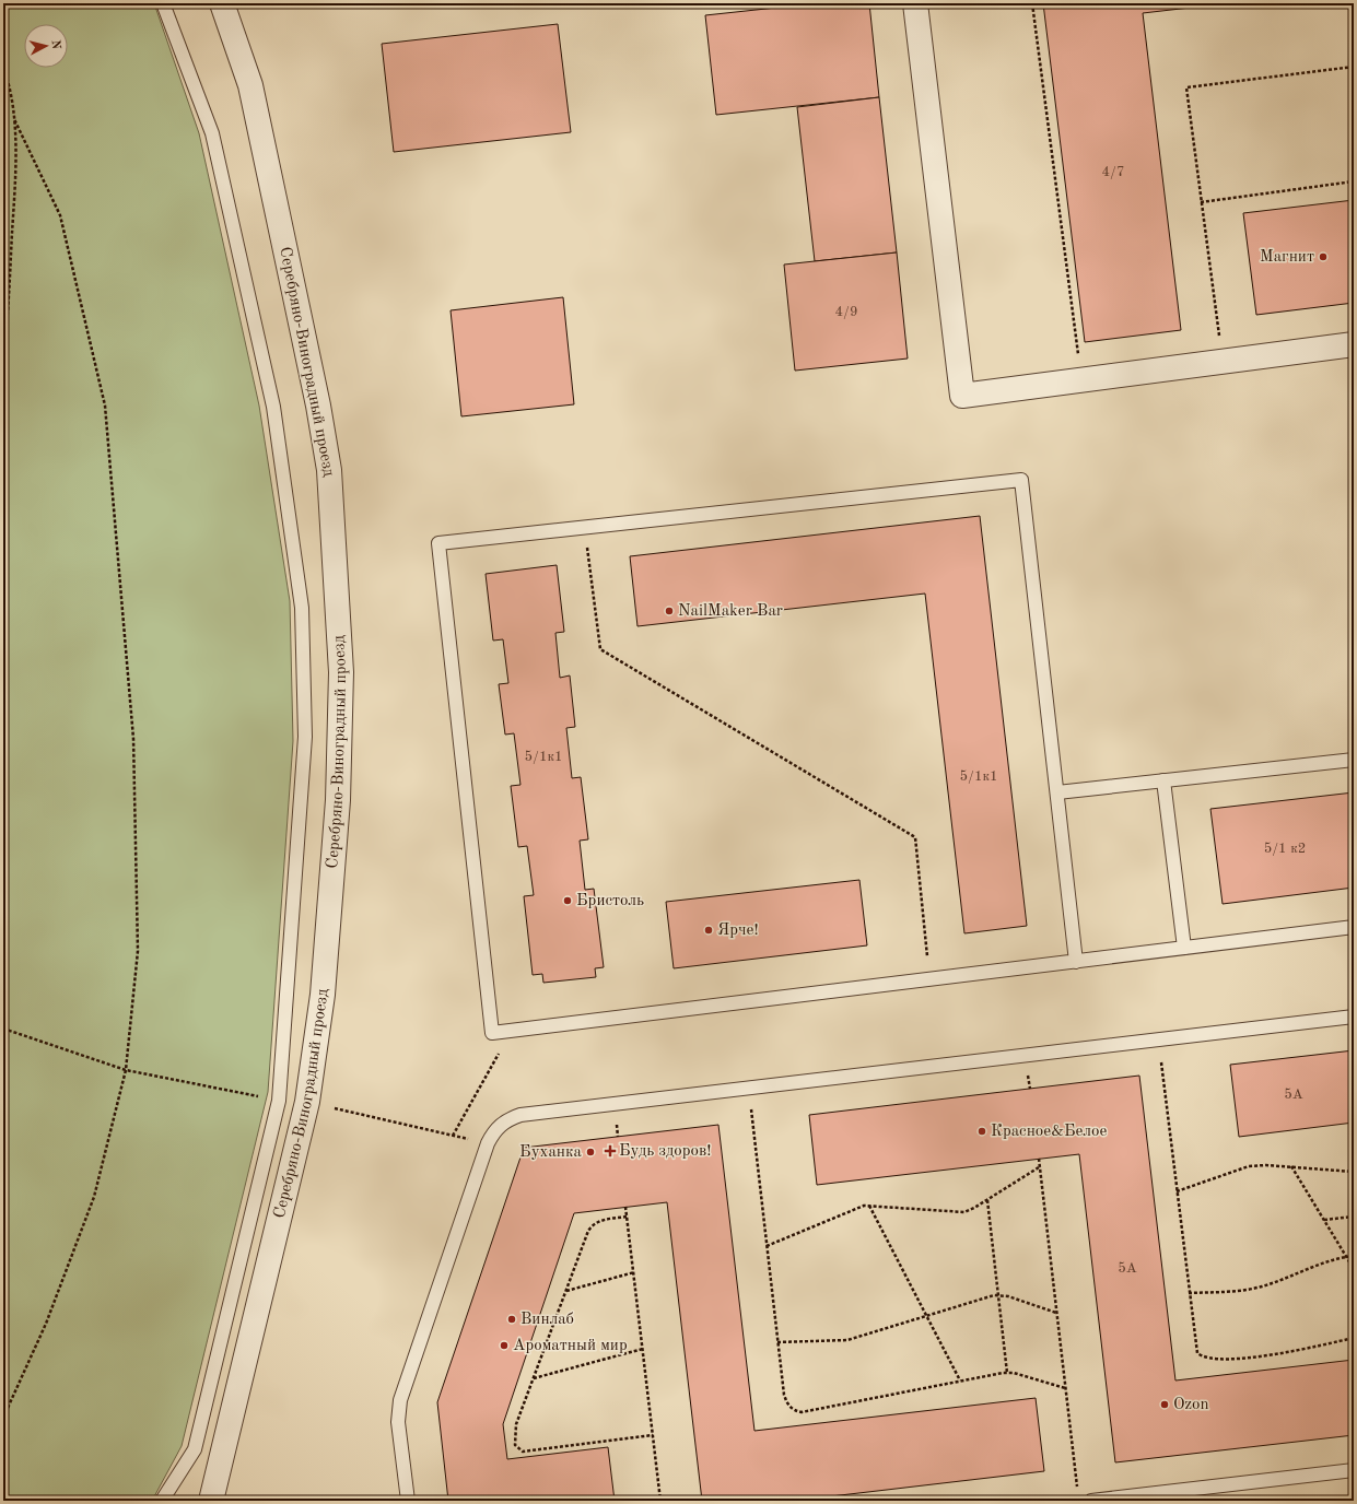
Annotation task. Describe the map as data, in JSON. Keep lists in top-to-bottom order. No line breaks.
{"streets":{"street":["Серебряно-Виноградный проезд"]},"places":{"other":["Магнит","NailMaker Bar","Бристоль","Ярче!","Красное&Белое","Буханка","Винлаб","Ароматный мир","Ozon"],"health":["Будь здоров!"]},"house_numbers":["4/7","4/9","5/1к1","5/1к1","5/1 к2","5А","5А"],"north":"right"}
